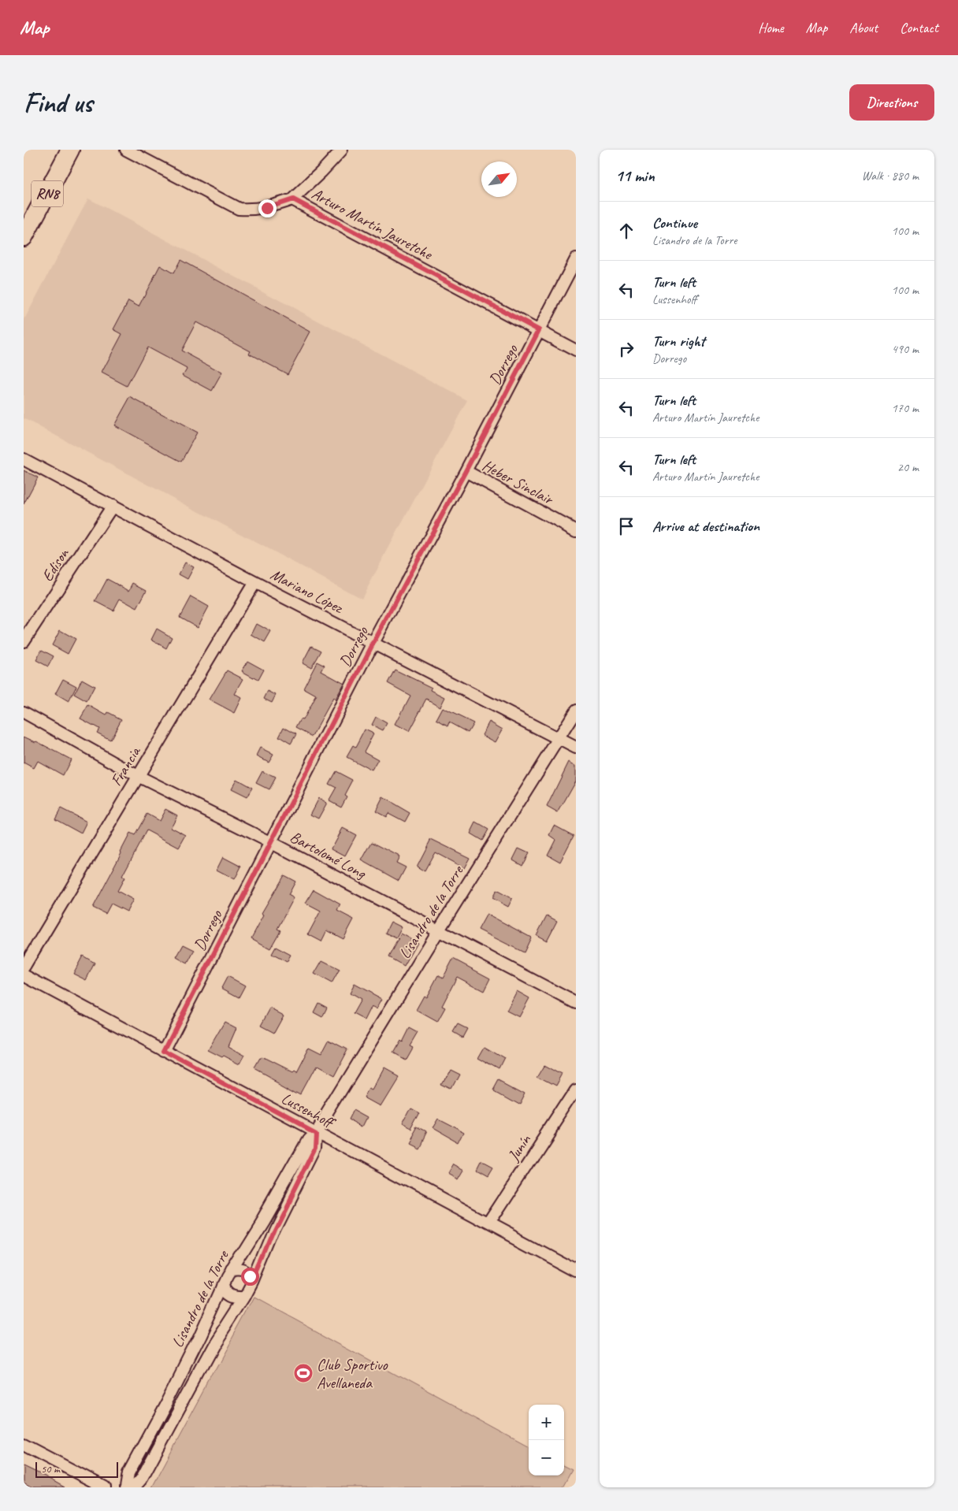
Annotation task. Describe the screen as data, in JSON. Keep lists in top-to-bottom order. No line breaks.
{"streets":{"highway":["RN8"],"street":["Arturo Martín Jauretche","Dorrego","Heber Sinclair","Edison","Mariano López","Francia","Bartolomé Long","Lisandro de la Torre","Lussenhoff","Junín"]},"crossings":[["Arturo Martín Jauretche","Dorrego"],["Dorrego","Heber Sinclair"],["Dorrego","Mariano López"],["Dorrego","Bartolomé Long"],["Dorrego","Lussenhoff"],["Edison","Mariano López"],["Mariano López","Francia"],["Mariano López","Lisandro de la Torre"],["Francia","Bartolomé Long"],["Bartolomé Long","Lisandro de la Torre"],["Lisandro de la Torre","Lussenhoff"],["Lussenhoff","Junín"]],"places":{"sports":["Club Sportivo Avellaneda"]},"scale_bar":"50 m","north":"top right","page":{"header":"Map","nav":["Home","Map","About","Contact"],"buttons":"Directions","title":"Find us","heading":["11 min","Walk · 880 m"],"list":[["Continue","Lisandro de la Torre","100 m"],["Turn left","Lussenhoff","100 m"],["Turn right","Dorrego","490 m"],["Turn left","Arturo Martín Jauretche","170 m"],["Turn left","Arturo Martín Jauretche","20 m"],"Arrive at destination"],"map_buttons":["+","−"],"scale":"50 m"}}
